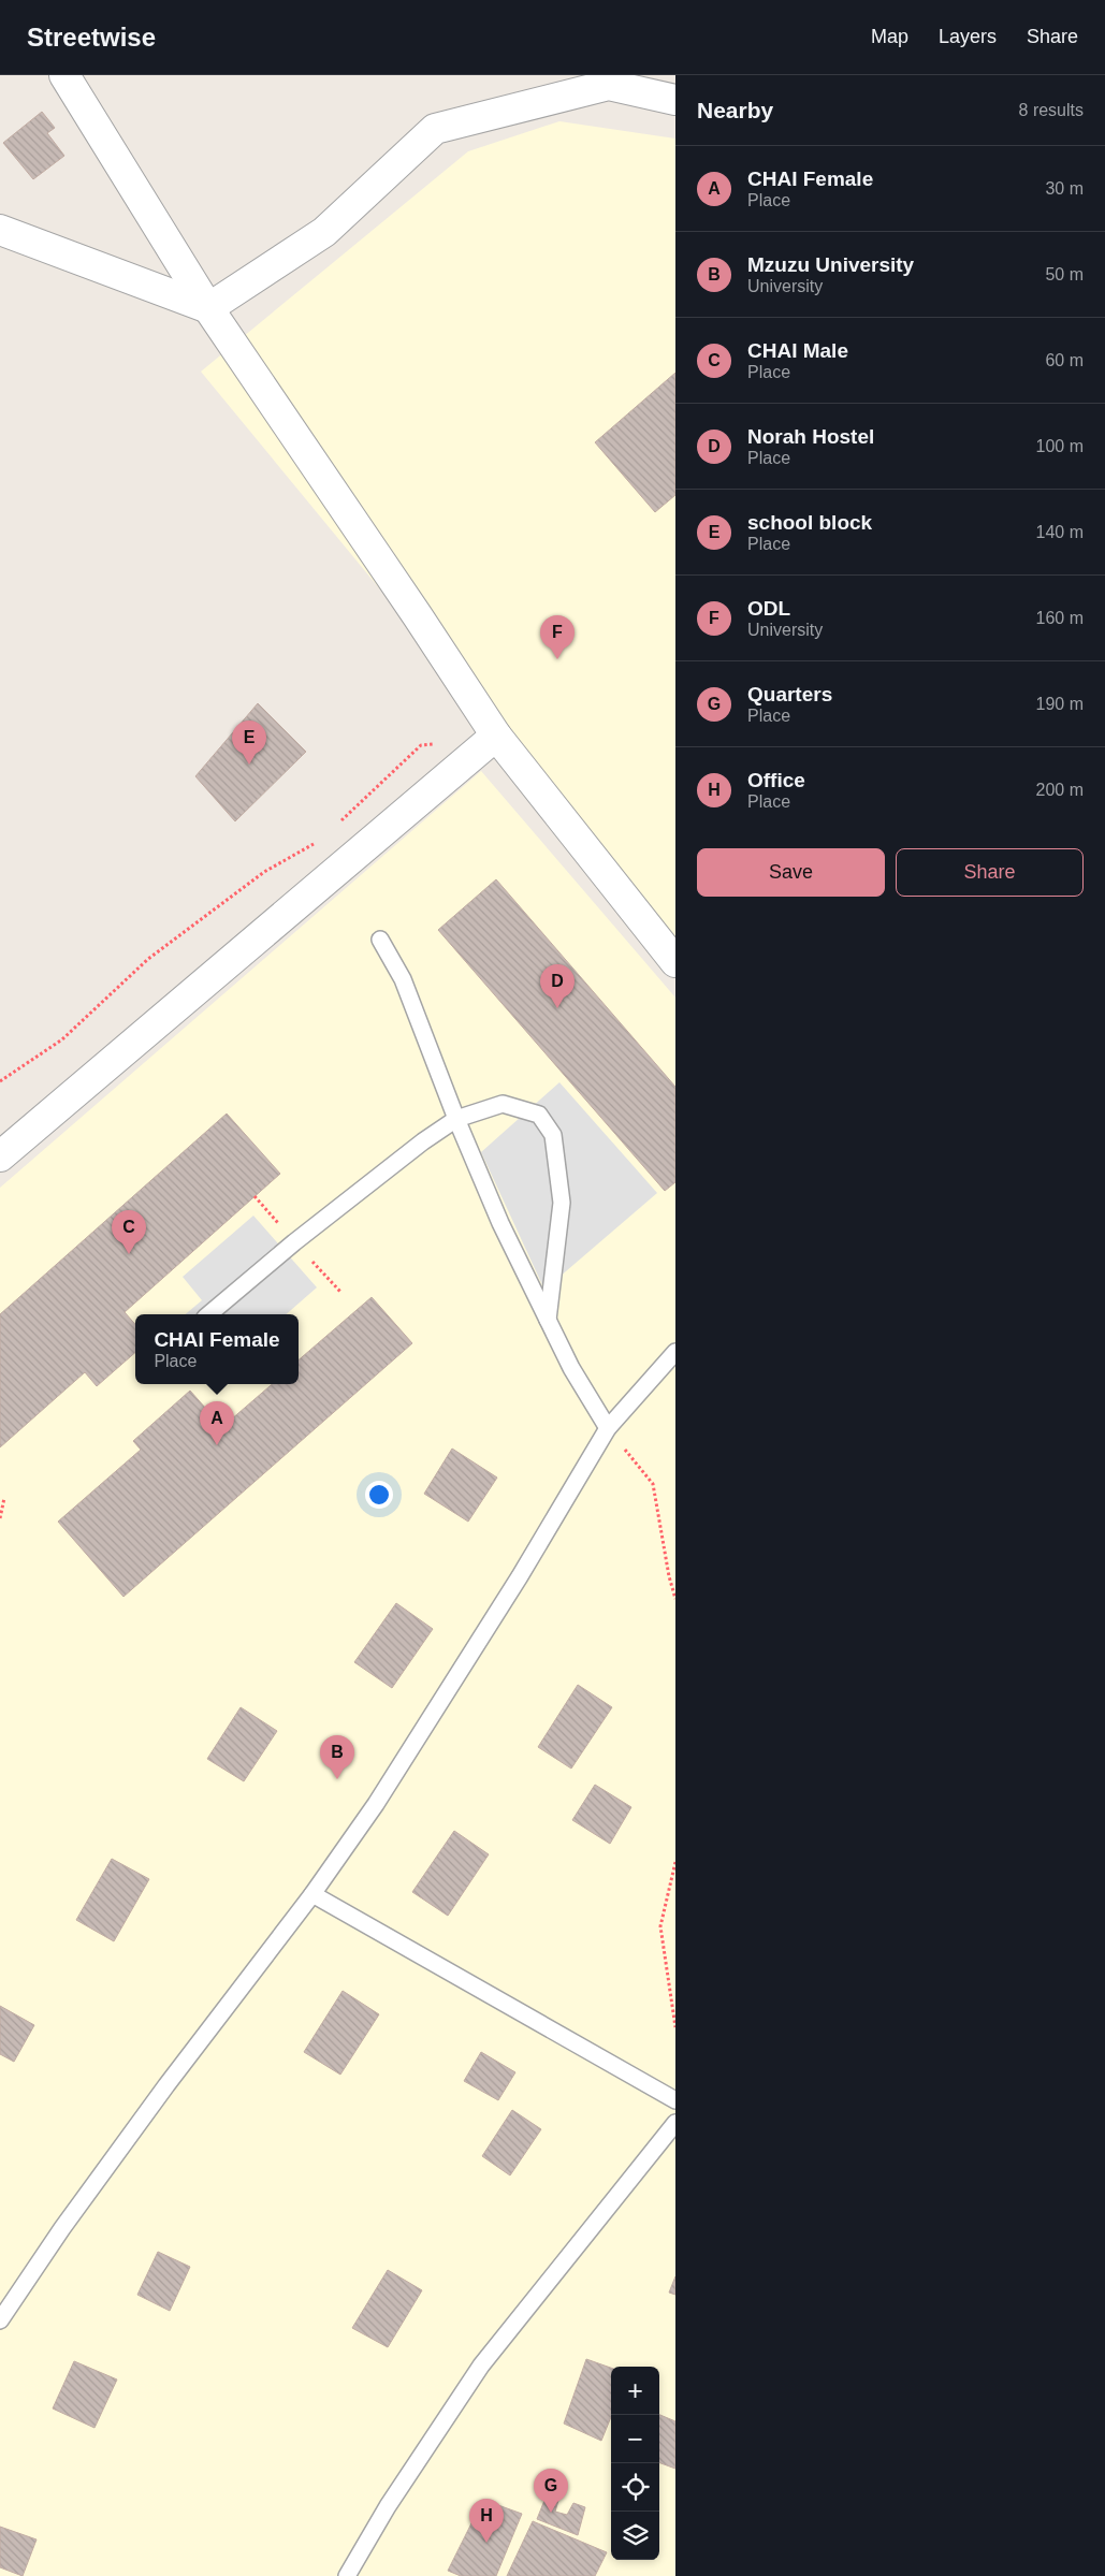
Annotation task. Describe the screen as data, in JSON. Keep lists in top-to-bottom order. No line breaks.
{"page":{"header":"Streetwise","nav":["Map","Layers","Share"],"heading":["Nearby","8 results"],"list":[{"mark":"A","name":"CHAI Female","note":"Place","value":"30 m"},{"mark":"B","name":"Mzuzu University","note":"University","value":"50 m"},{"mark":"C","name":"CHAI Male","note":"Place","value":"60 m"},{"mark":"D","name":"Norah Hostel","note":"Place","value":"100 m"},{"mark":"E","name":"school block","note":"Place","value":"140 m"},{"mark":"F","name":"ODL","note":"University","value":"160 m"},{"mark":"G","name":"Quarters","note":"Place","value":"190 m"},{"mark":"H","name":"Office","note":"Place","value":"200 m"}],"pins":["F","E","D","C","A","B","G","H"],"buttons":["Save","Share"],"popup":["CHAI Female","Place"],"map_buttons":["+","−"]}}
